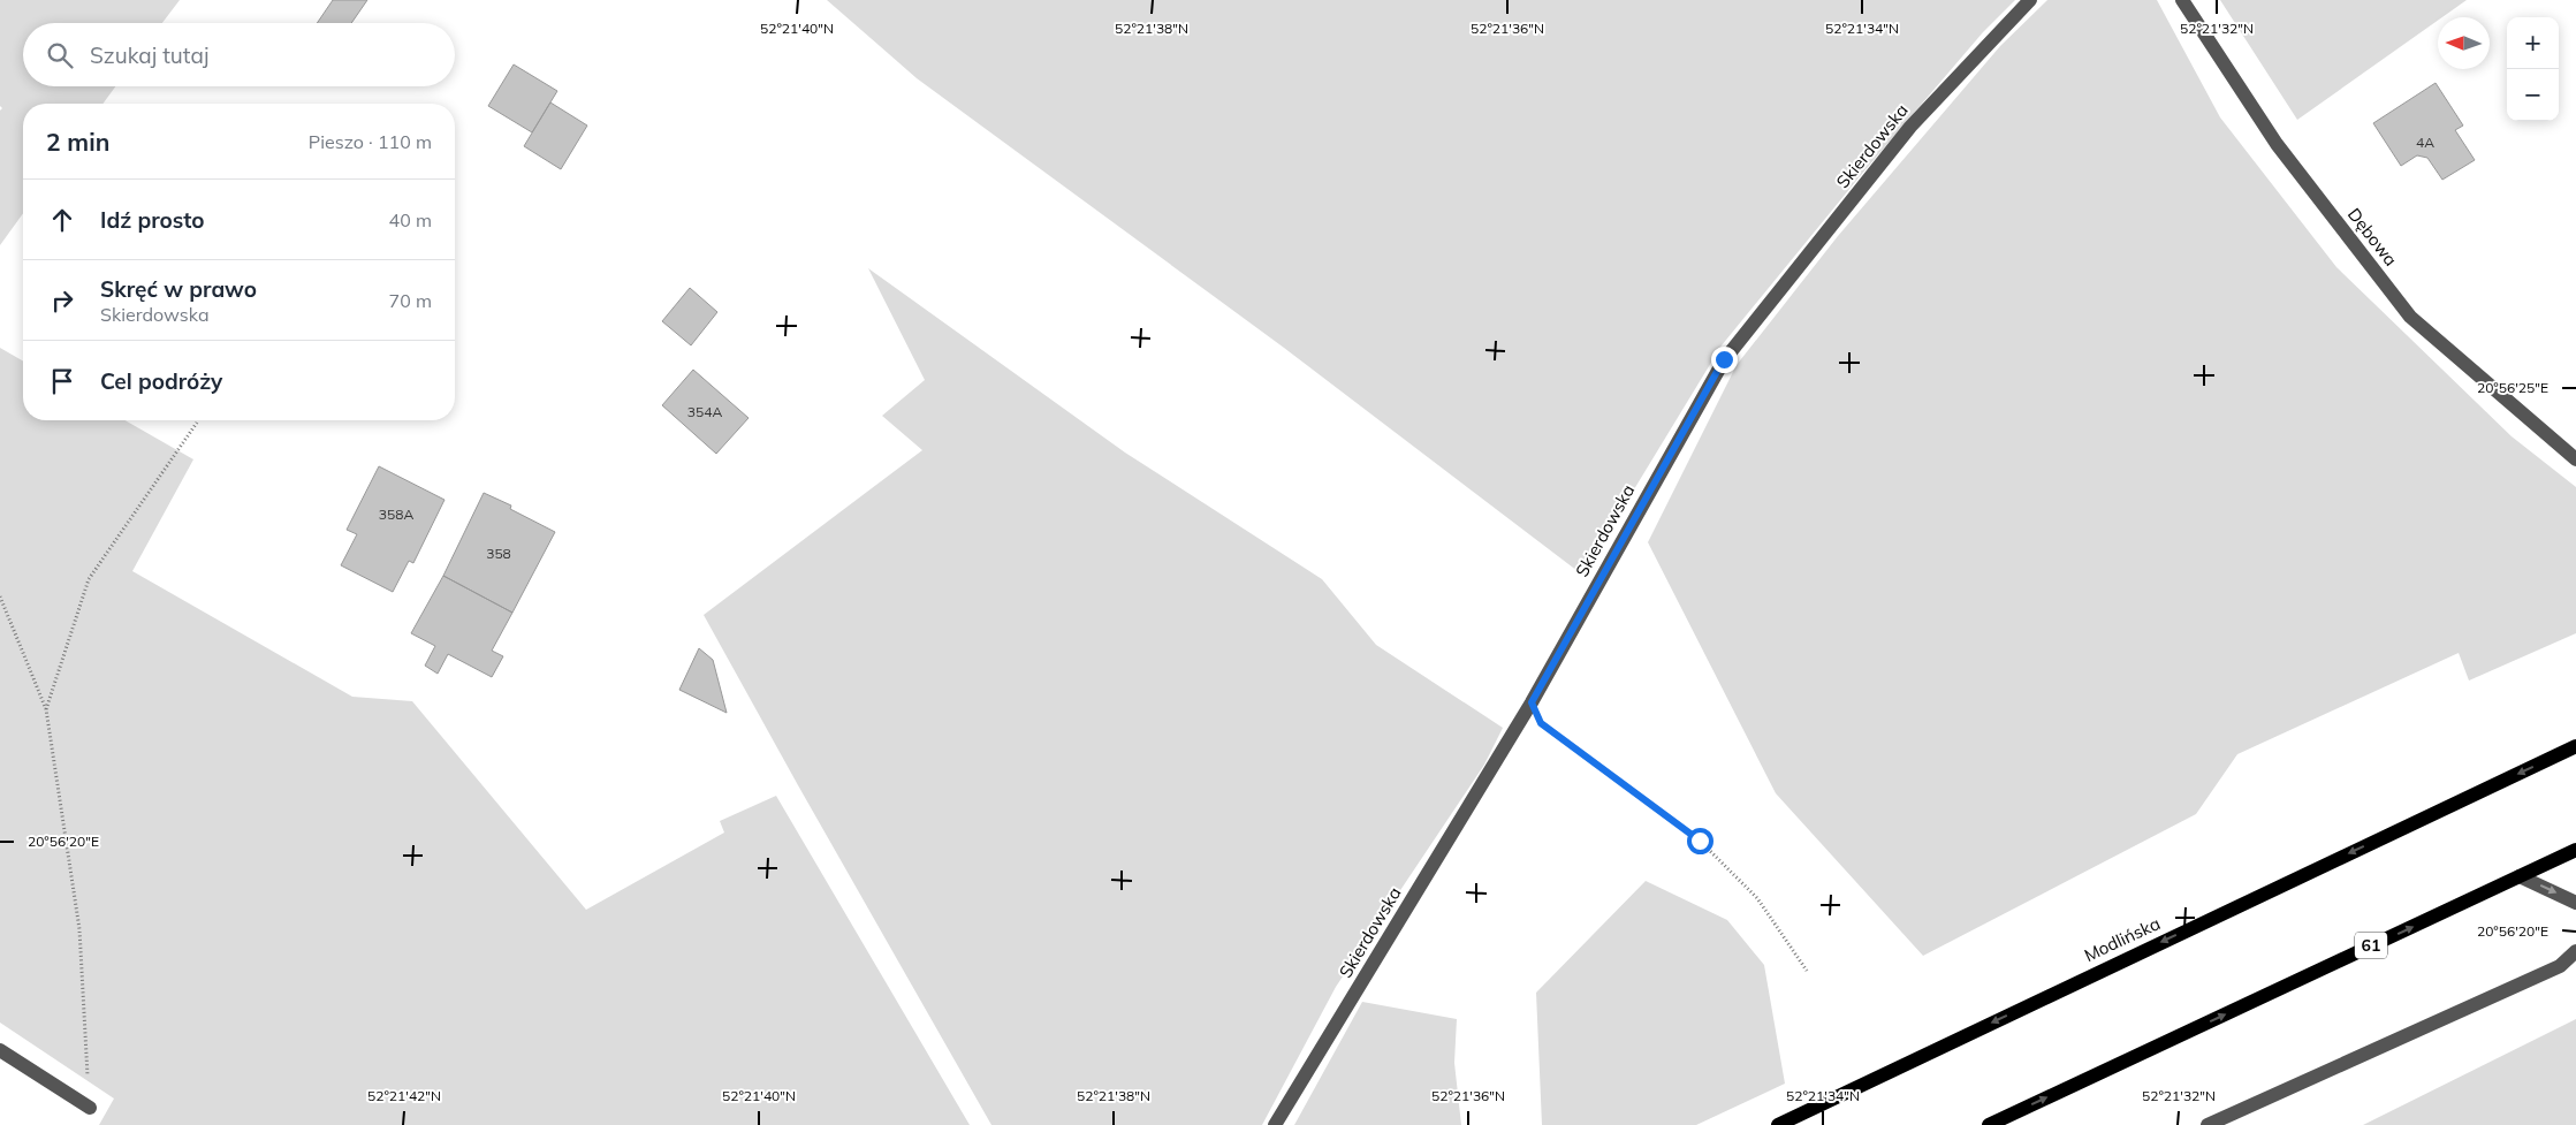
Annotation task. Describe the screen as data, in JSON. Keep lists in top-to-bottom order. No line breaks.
{"streets":{"main road":["Modlińska","61"],"street":["Skierdowska","Dębowa"]},"house_numbers":["4A","354A","358A","358"],"north":"left","page":{"map_buttons":["+","−"],"search":"Szukaj tutaj","heading":["2 min","Pieszo · 110 m"],"list":[["Idź prosto","40 m"],["Skręć w prawo","Skierdowska","70 m"],"Cel podróży"]},"coordinates":["52°21'40\"N","52°21'38\"N","52°21'36\"N","52°21'34\"N","52°21'32\"N","20°56'25\"E","20°56'20\"E","52°21'42\"N"]}
